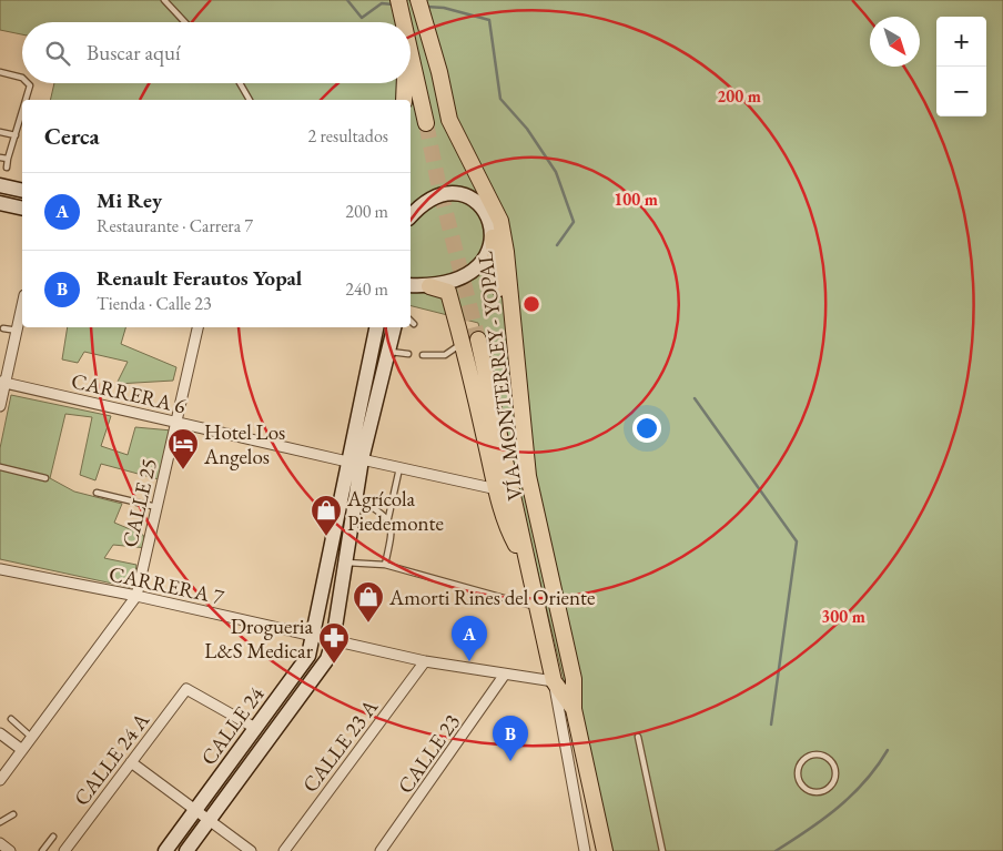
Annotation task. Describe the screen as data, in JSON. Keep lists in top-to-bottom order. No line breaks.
{"streets":{"main road":["VÍA MONTERREY - YOPAL"],"street":["CARRERA 6","CALLE 25","CARRERA 7","CALLE 24","CALLE 23 A","CALLE 23","CALLE 24 A"]},"crossings":[["VÍA MONTERREY - YOPAL","CARRERA 7"],["CARRERA 6","CALLE 25"],["CARRERA 6","CALLE 24"],["CALLE 25","CARRERA 7"],["CARRERA 7","CALLE 24"],["CARRERA 7","CALLE 23 A"],["CARRERA 7","CALLE 23"],["CALLE 24","CALLE 24 A"]],"places":{"hotel":["Hotel Los Angelos"],"shop":["Agrícola Piedemonte","Amorti Rines del Oriente"],"pharmacy":["Drogueria L&S Medicar"]},"north":"bottom right","page":{"map_buttons":["+","−"],"search":"Buscar aquí","heading":["Cerca","2 resultados"],"list":[{"mark":"A","name":"Mi Rey","note":"Restaurante · Carrera 7","value":"200 m"},{"mark":"B","name":"Renault Ferautos Yopal","note":"Tienda · Calle 23","value":"240 m"}],"pins":["A","B"]},"rings":["200 m","100 m","300 m"]}
